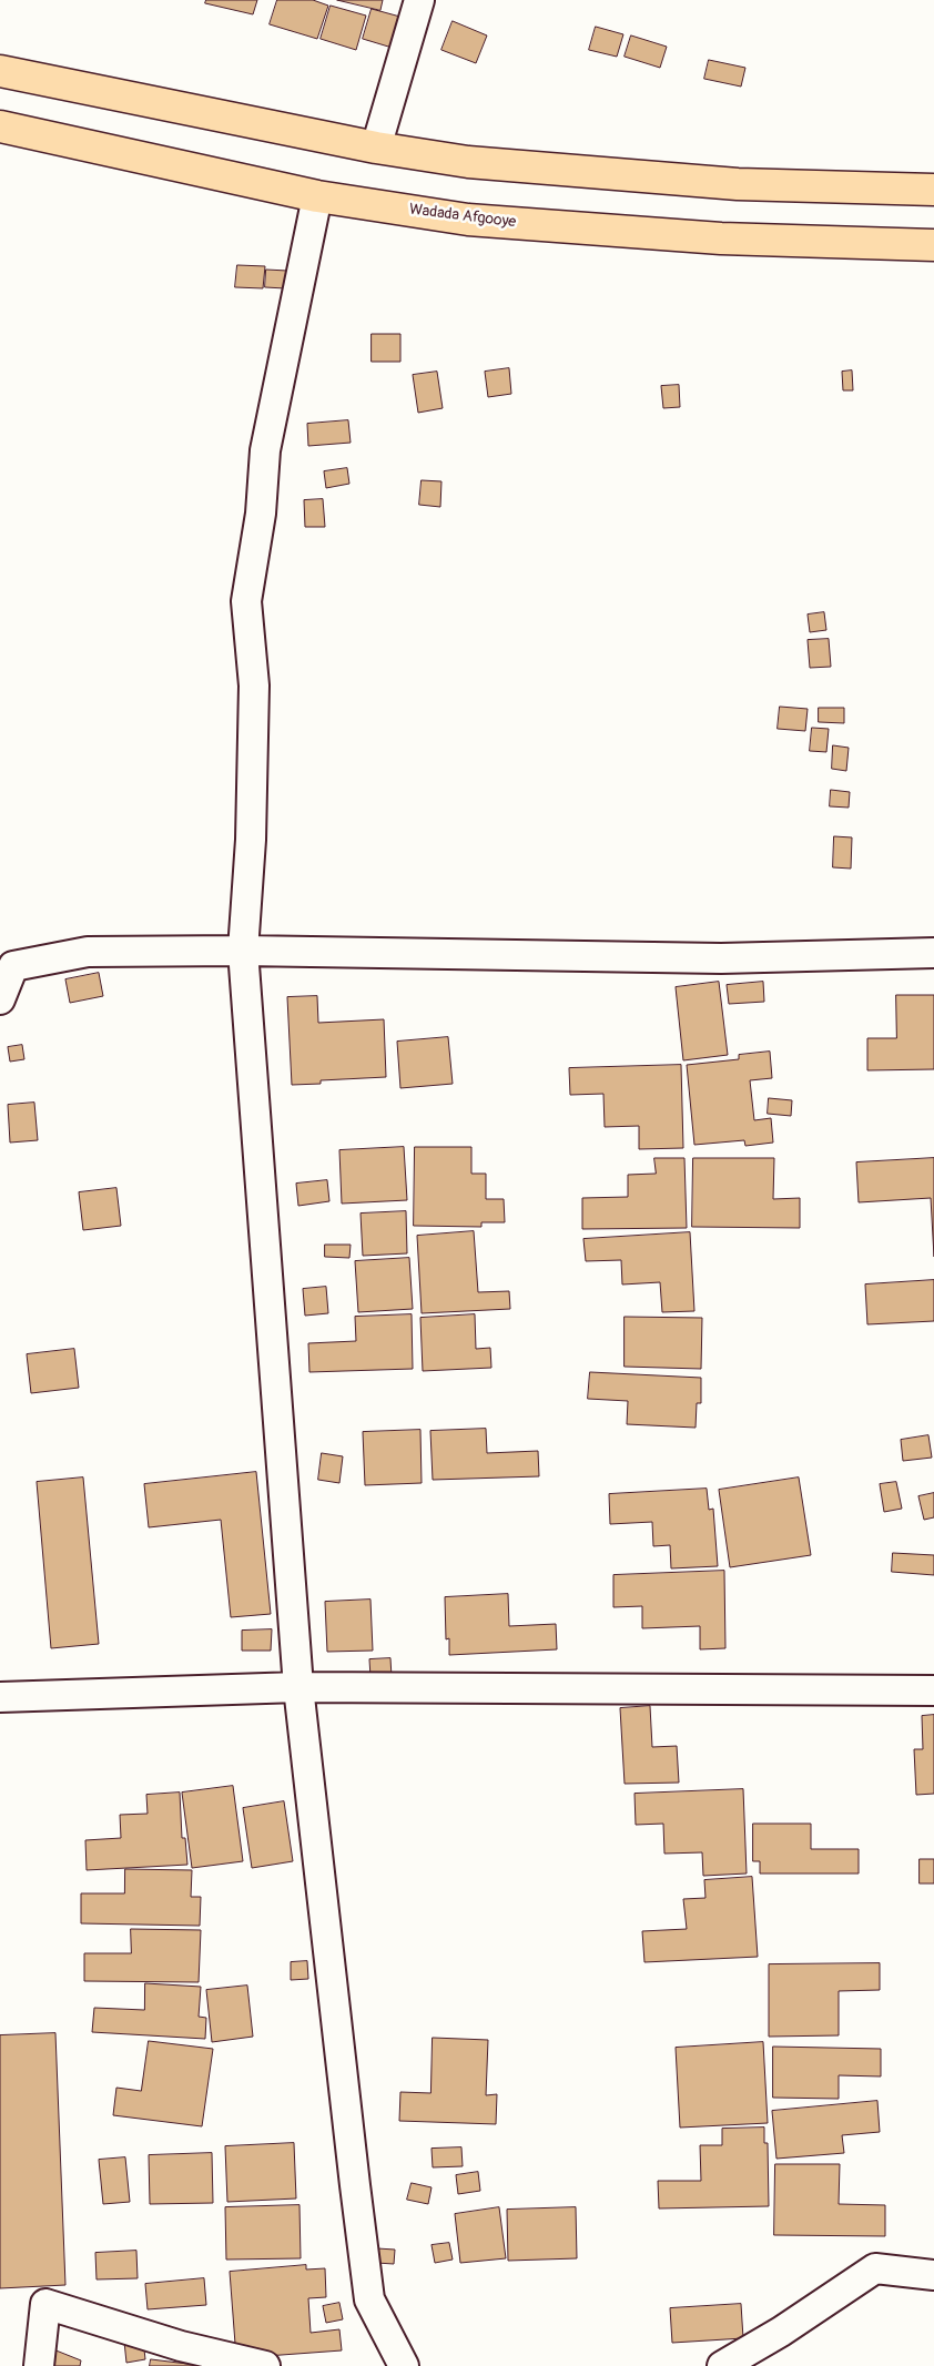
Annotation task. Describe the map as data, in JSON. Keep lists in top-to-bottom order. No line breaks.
{"streets":{"highway":["Wadada Afgooye"]}}
